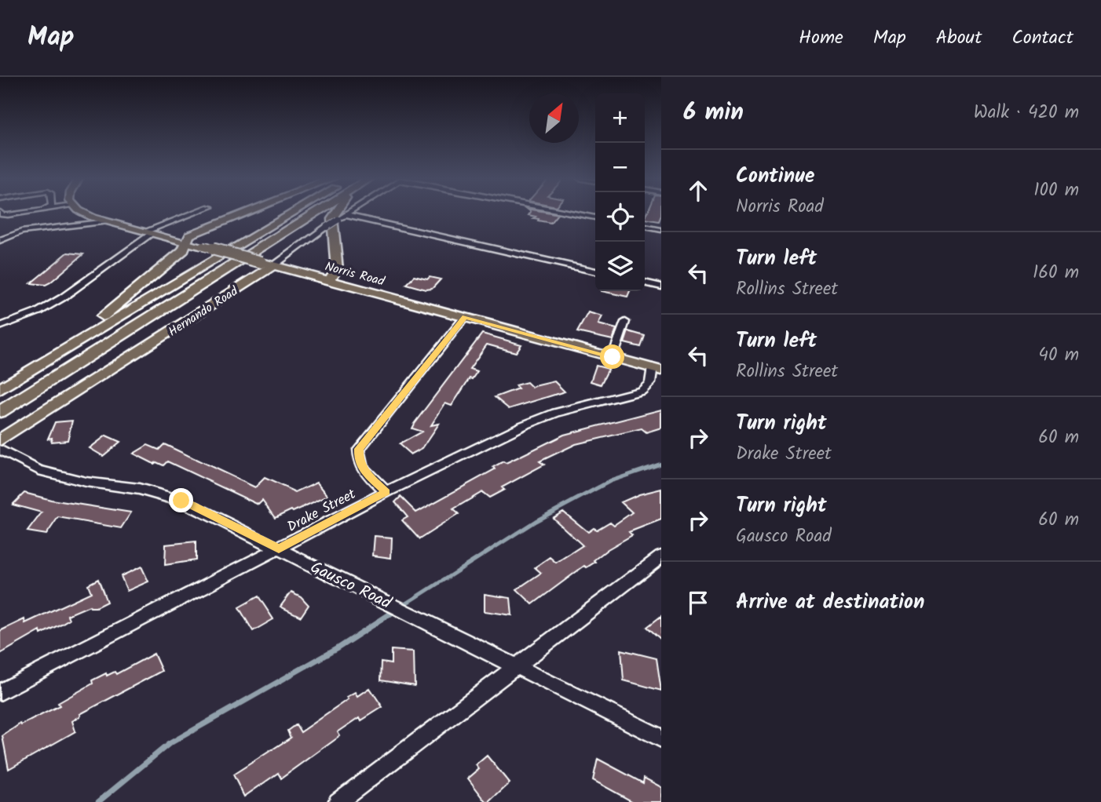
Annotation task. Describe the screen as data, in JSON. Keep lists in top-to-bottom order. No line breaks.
{"streets":{"main road":["Norris Road","Hernando Road"],"street":["Drake Street","Gausco Road"]},"crossings":[["Norris Road","Hernando Road"],["Norris Road","Drake Street"],["Drake Street","Gausco Road"]],"north":"top right","page":{"header":"Map","nav":["Home","Map","About","Contact"],"heading":["6 min","Walk · 420 m"],"map_buttons":["+","−"],"list":[["Continue","Norris Road","100 m"],["Turn left","Rollins Street","160 m"],["Turn left","Rollins Street","40 m"],["Turn right","Drake Street","60 m"],["Turn right","Gausco Road","60 m"],"Arrive at destination"]}}
